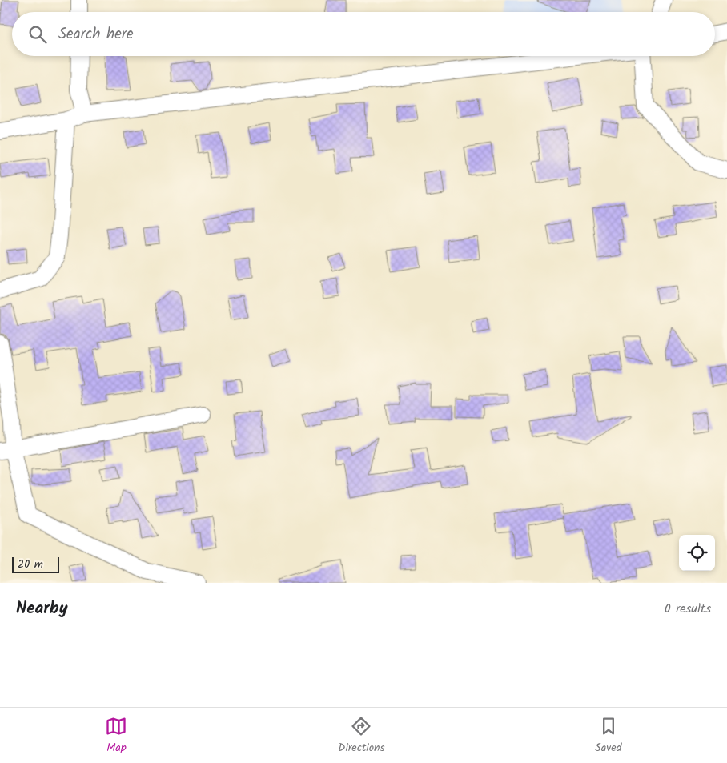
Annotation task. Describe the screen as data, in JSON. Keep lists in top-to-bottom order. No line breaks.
{"scale_bar":"20 m","page":{"search":"Search here","scale":"20 m","heading":["Nearby","0 results"],"nav":["Map","Directions","Saved"]}}
